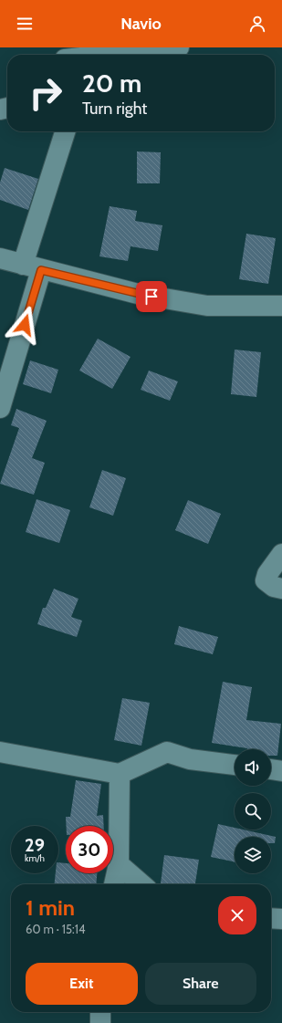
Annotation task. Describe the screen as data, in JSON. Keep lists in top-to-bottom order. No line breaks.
{"page":{"header":"Navio","turn":["20 m","Turn right"],"speed":"29 km/h","limit":"30","heading":["1 min","60 m · 15:14"],"buttons":["Exit","Share"]}}
